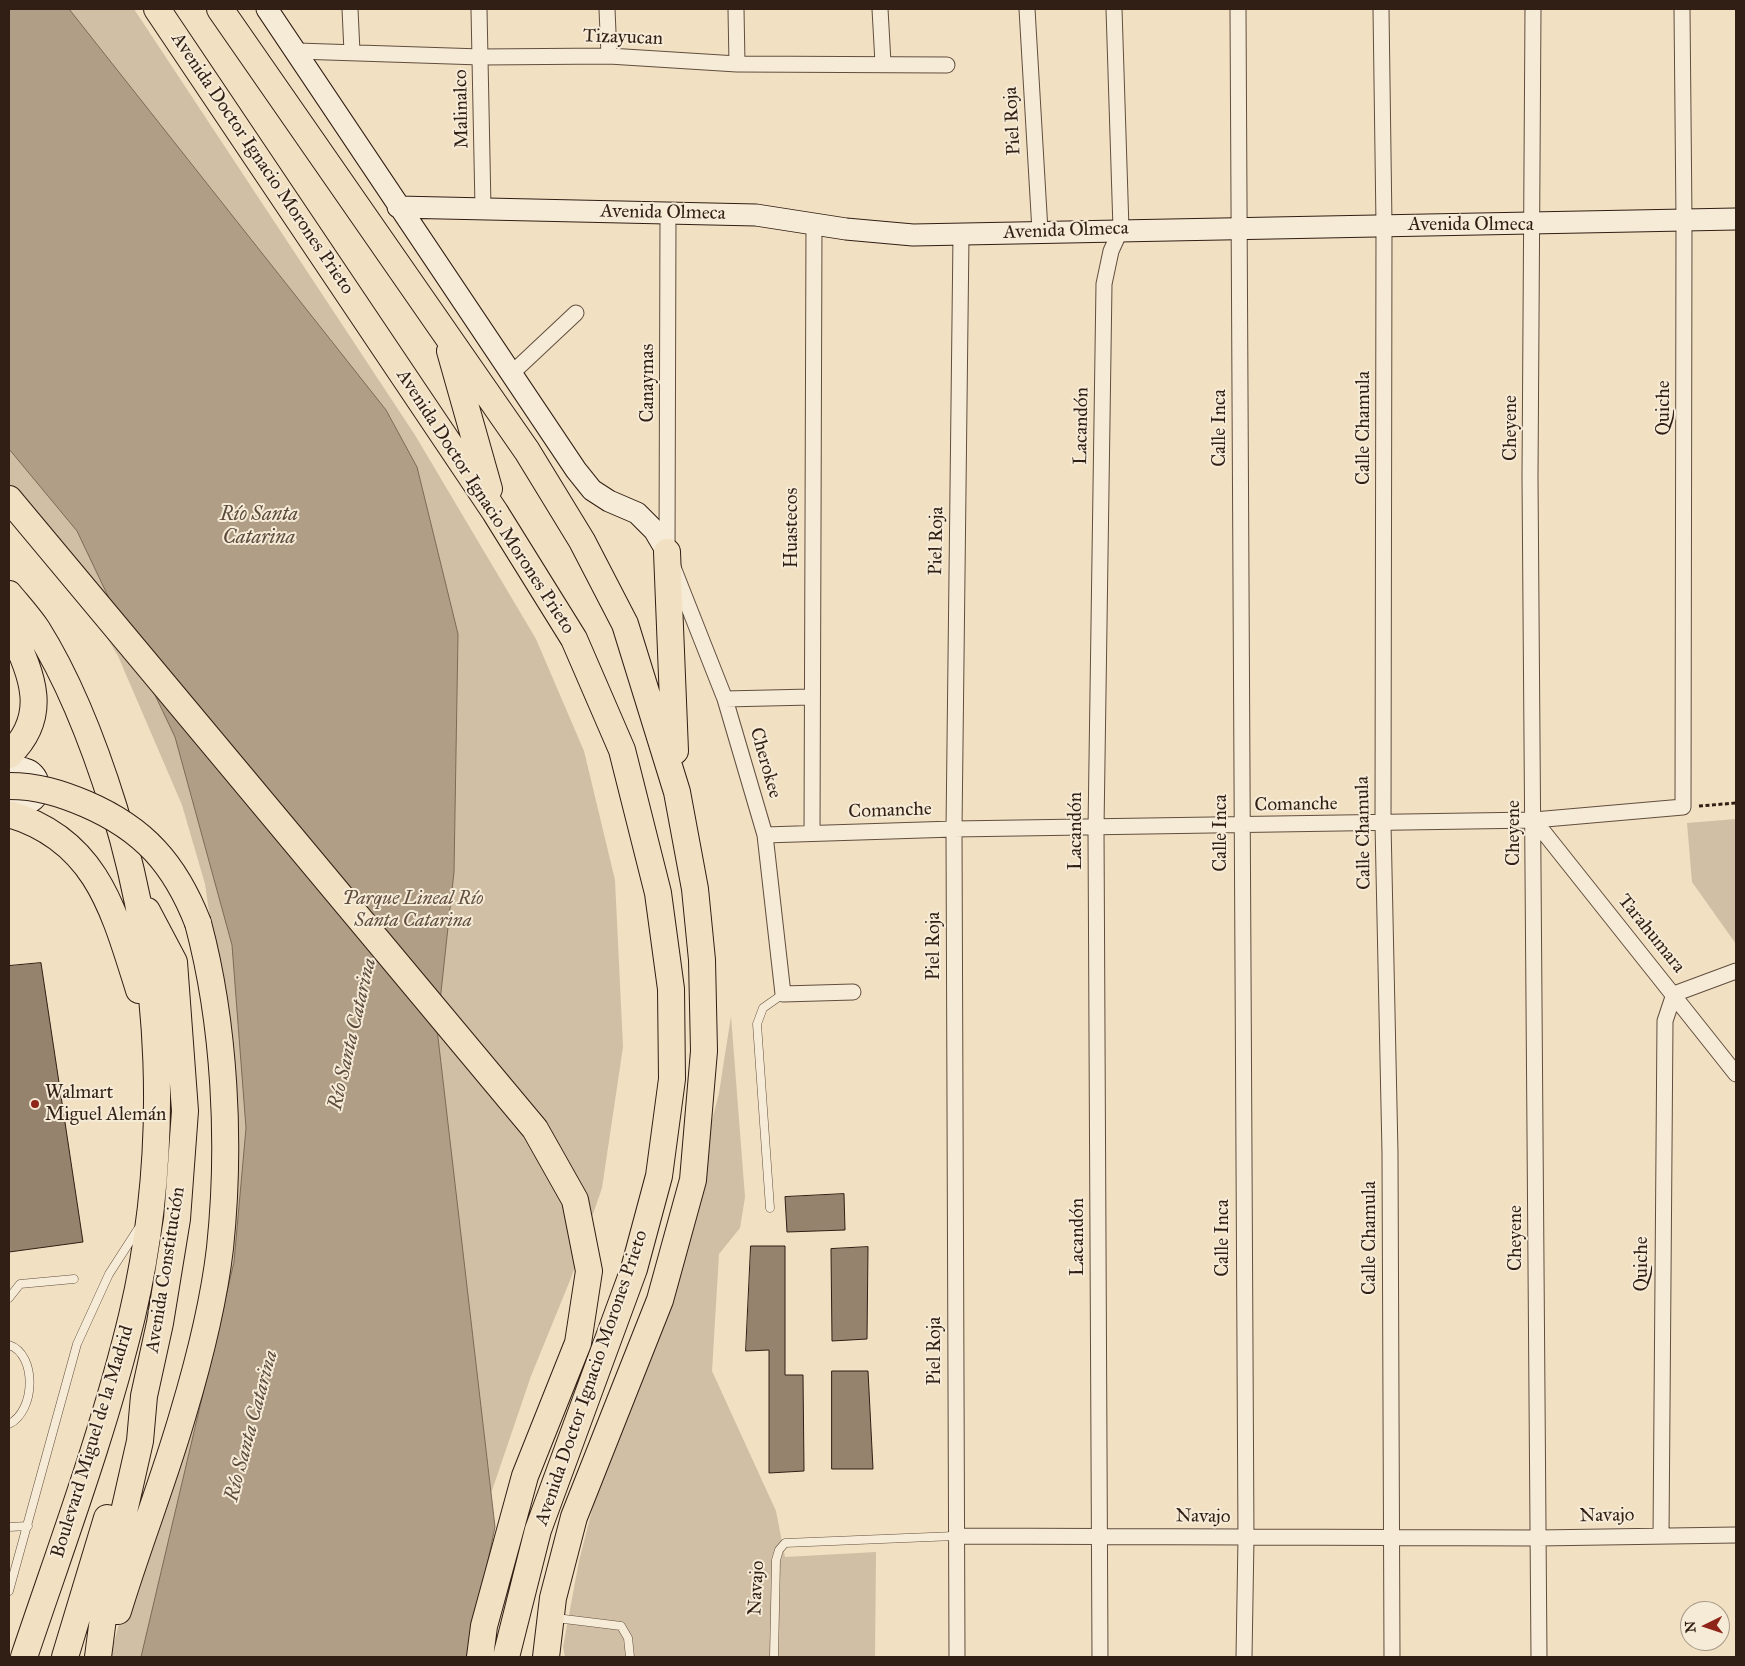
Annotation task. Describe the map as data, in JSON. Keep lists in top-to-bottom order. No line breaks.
{"streets":{"highway":["Avenida Doctor Ignacio Morones Prieto","Avenida Constitución","Boulevard Miguel de la Madrid"],"street":["Tizayucan","Malinalco","Piel Roja","Avenida Olmeca","Canaymas","Quiche","Lacandón","Calle Inca","Calle Chamula","Cheyene","Huastecos","Cherokee","Comanche","Tarahumara","Navajo"]},"crossings":[["Tizayucan","Malinalco"],["Malinalco","Avenida Olmeca"],["Piel Roja","Avenida Olmeca"],["Piel Roja","Comanche"],["Piel Roja","Navajo"],["Avenida Olmeca","Canaymas"],["Avenida Olmeca","Quiche"],["Avenida Olmeca","Lacandón"],["Avenida Olmeca","Calle Inca"],["Avenida Olmeca","Calle Chamula"],["Avenida Olmeca","Cheyene"],["Avenida Olmeca","Huastecos"],["Canaymas","Cherokee"],["Quiche","Comanche"],["Quiche","Tarahumara"],["Quiche","Navajo"],["Lacandón","Comanche"],["Lacandón","Navajo"],["Calle Inca","Comanche"],["Calle Inca","Navajo"],["Calle Chamula","Comanche"],["Calle Chamula","Navajo"],["Cheyene","Comanche"],["Cheyene","Tarahumara"],["Cheyene","Navajo"],["Huastecos","Comanche"],["Cherokee","Comanche"],["Comanche","Tarahumara"],["Avenida Constitución","Boulevard Miguel de la Madrid"]],"water":["Río Santa Catarina"],"parks":["Parque Lineal Río Santa Catarina"],"places":["Walmart Miguel Alemán"],"north":"left"}
